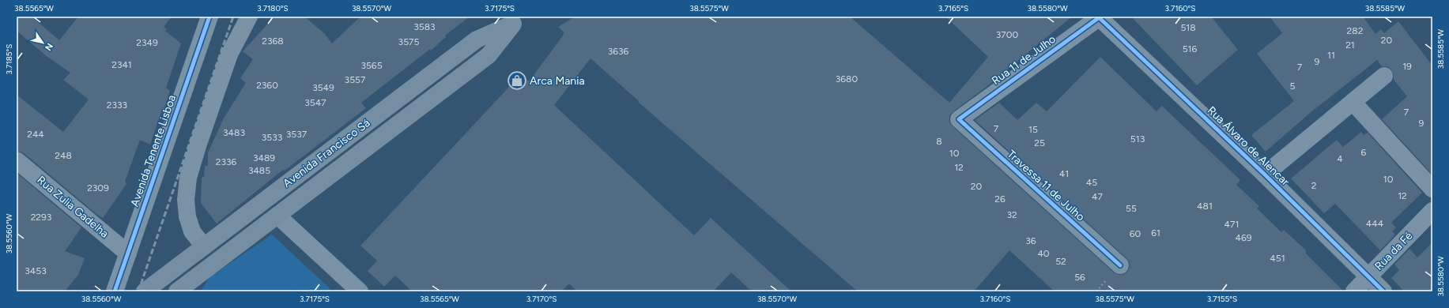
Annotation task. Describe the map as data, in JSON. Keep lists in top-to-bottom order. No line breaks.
{"streets":{"main road":["Avenida Francisco Sá"],"street":["Rua 11 de Julho","Rua Álvaro de Alencar","Avenida Tenente Lisboa","Travessa 11 de Julho","Rua Zulia Gadelha","Rua da Fé"]},"crossings":[["Rua 11 de Julho","Rua Álvaro de Alencar"],["Rua 11 de Julho","Travessa 11 de Julho"],["Rua Álvaro de Alencar","Rua da Fé"],["Avenida Tenente Lisboa","Rua Zulia Gadelha"]],"places":{"shop":["Arca Mania"]},"house_numbers":["3583","518","282","3700","20","2368","3575","2349","21","516","3636","11","9","2341","3565","19","7","3680","3557","2360","5","3549","3547","2333","7","9","7","15","3483","244","3537","3533","513","8","25","6","10","248","3489","4","2336","12","3485","41","10","45","2","20","2309","12","47","26","481","55","32","2293","444","471","61","60","469","36","40","451","52","3453","56"],"north":"bottom right","coordinates":["38.5565°W","3.7180°S","38.5570°W","3.7175°S","38.5575°W","3.7165°S","38.5580°W","3.7160°S","38.5585°W","3.7185°S","38.5560°W","3.7170°S","3.7155°S"]}
